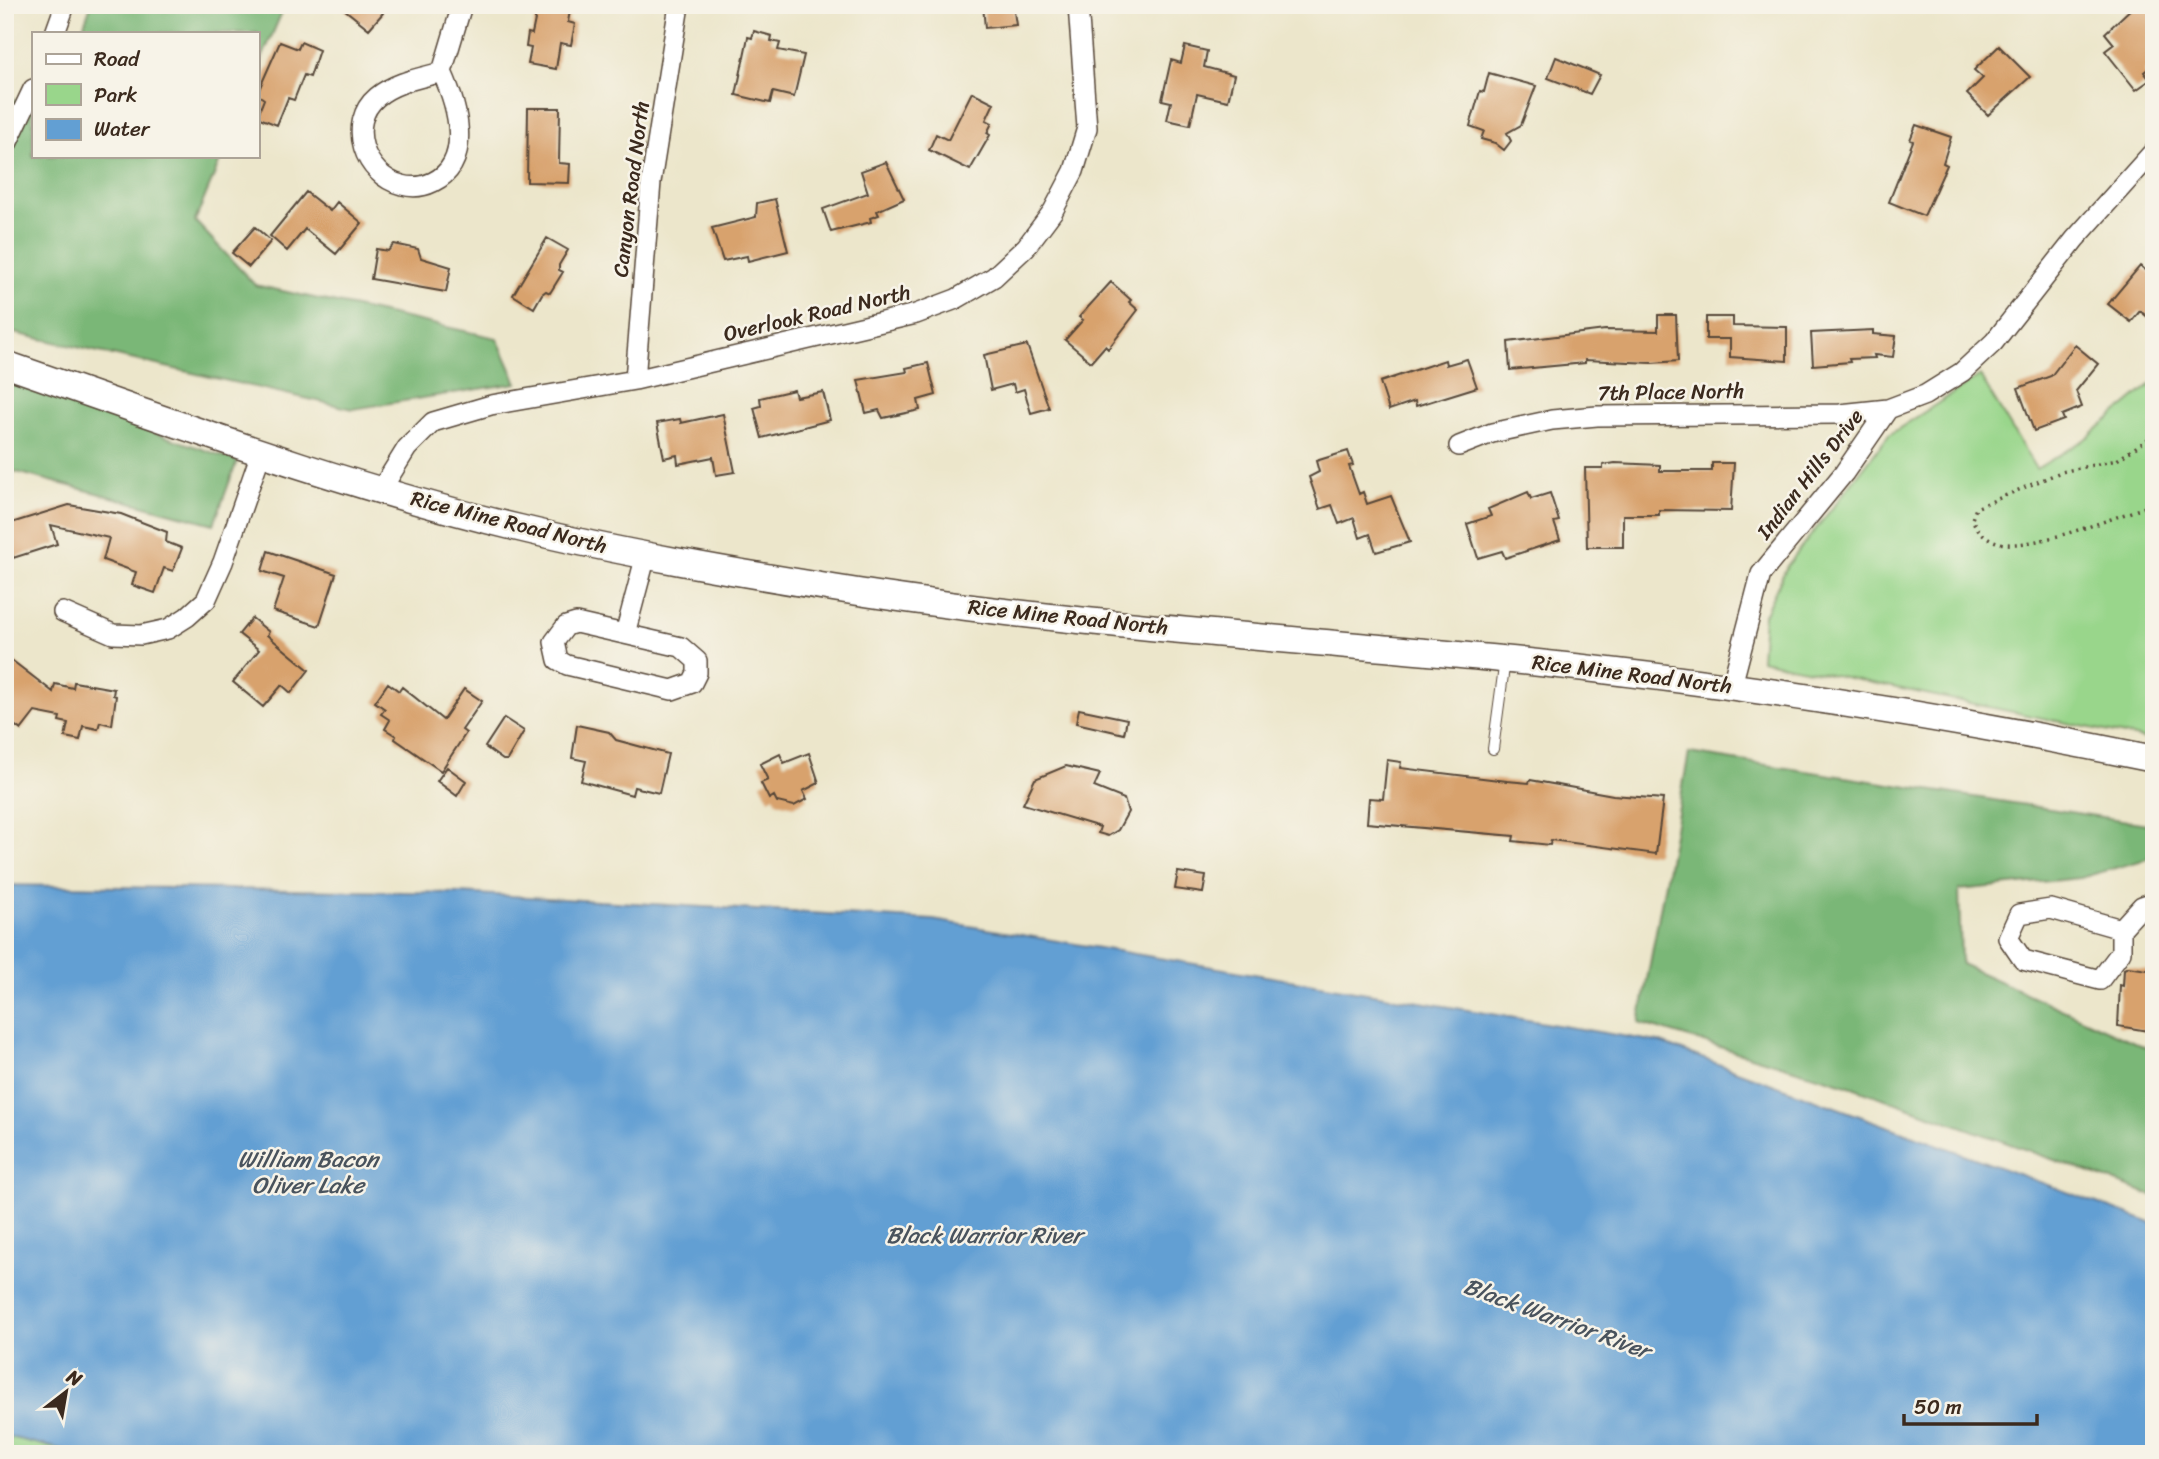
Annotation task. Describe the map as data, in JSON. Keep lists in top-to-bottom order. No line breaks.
{"streets":{"main road":["Rice Mine Road North"],"street":["Canyon Road North","Overlook Road North","7th Place North","Indian Hills Drive"]},"crossings":[["Canyon Road North","Overlook Road North"],["Overlook Road North","Rice Mine Road North"],["7th Place North","Indian Hills Drive"],["Indian Hills Drive","Rice Mine Road North"]],"water":["William Bacon Oliver Lake","Black Warrior River"],"legend":["Road","Park","Water"],"scale_bar":"50 m","north":"top right"}
